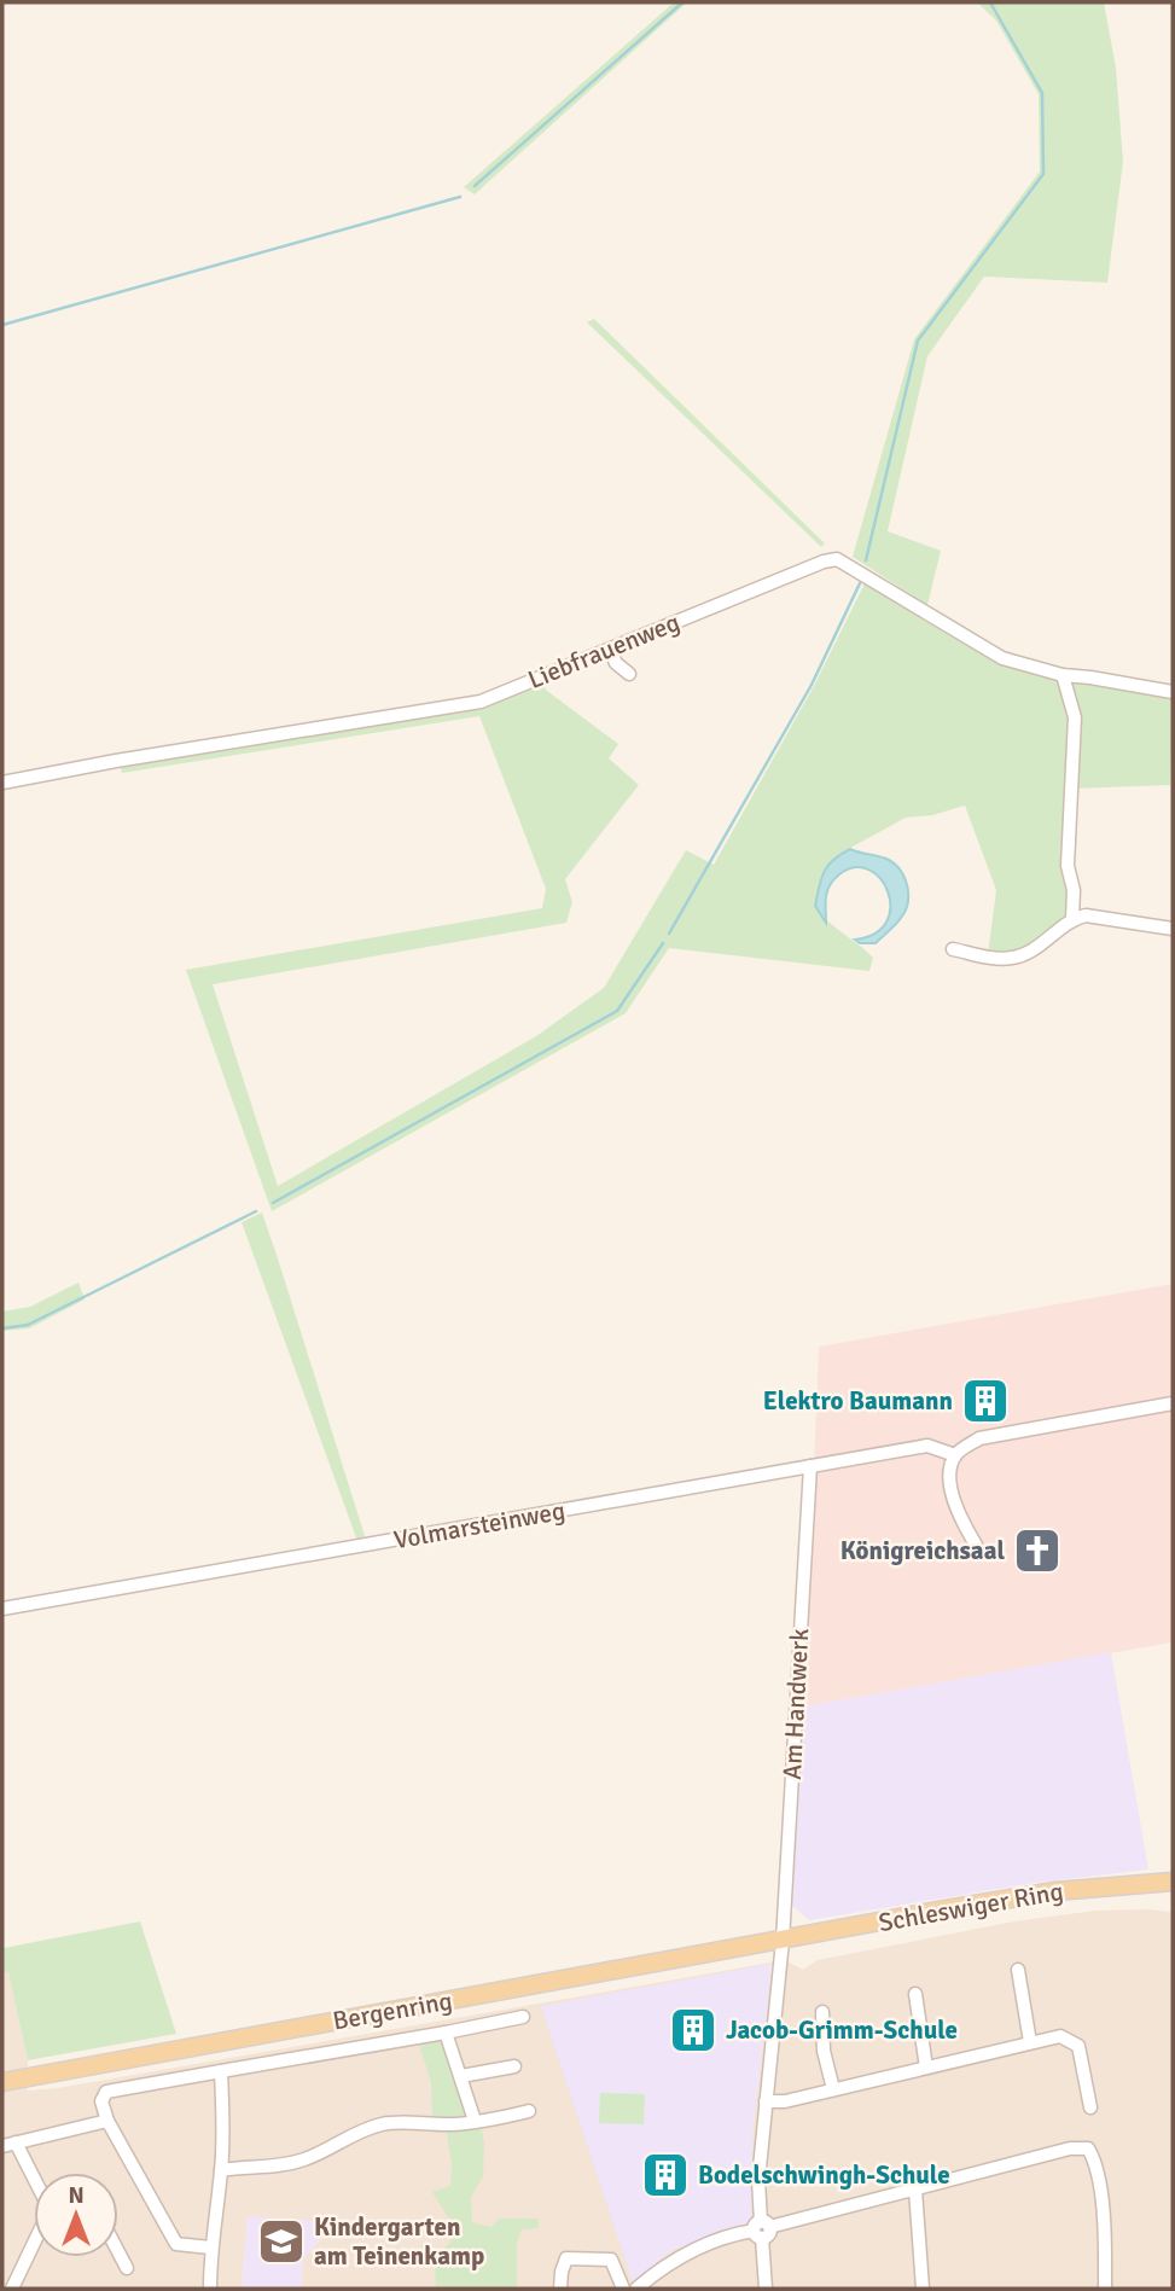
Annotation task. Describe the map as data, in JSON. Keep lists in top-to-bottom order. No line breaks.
{"streets":{"main road":["Schleswiger Ring","Bergenring"],"street":["Liebfrauenweg","Volmarsteinweg","Am Handwerk"]},"crossings":[["Volmarsteinweg","Am Handwerk"],["Am Handwerk","Schleswiger Ring"],["Am Handwerk","Bergenring"],["Schleswiger Ring","Bergenring"]],"places":{"building":["Elektro Baumann","Jacob-Grimm-Schule","Bodelschwingh-Schule"],"church":["Königreichsaal"],"school or university":["Kindergarten am Teinenkamp"]},"north":"top"}
